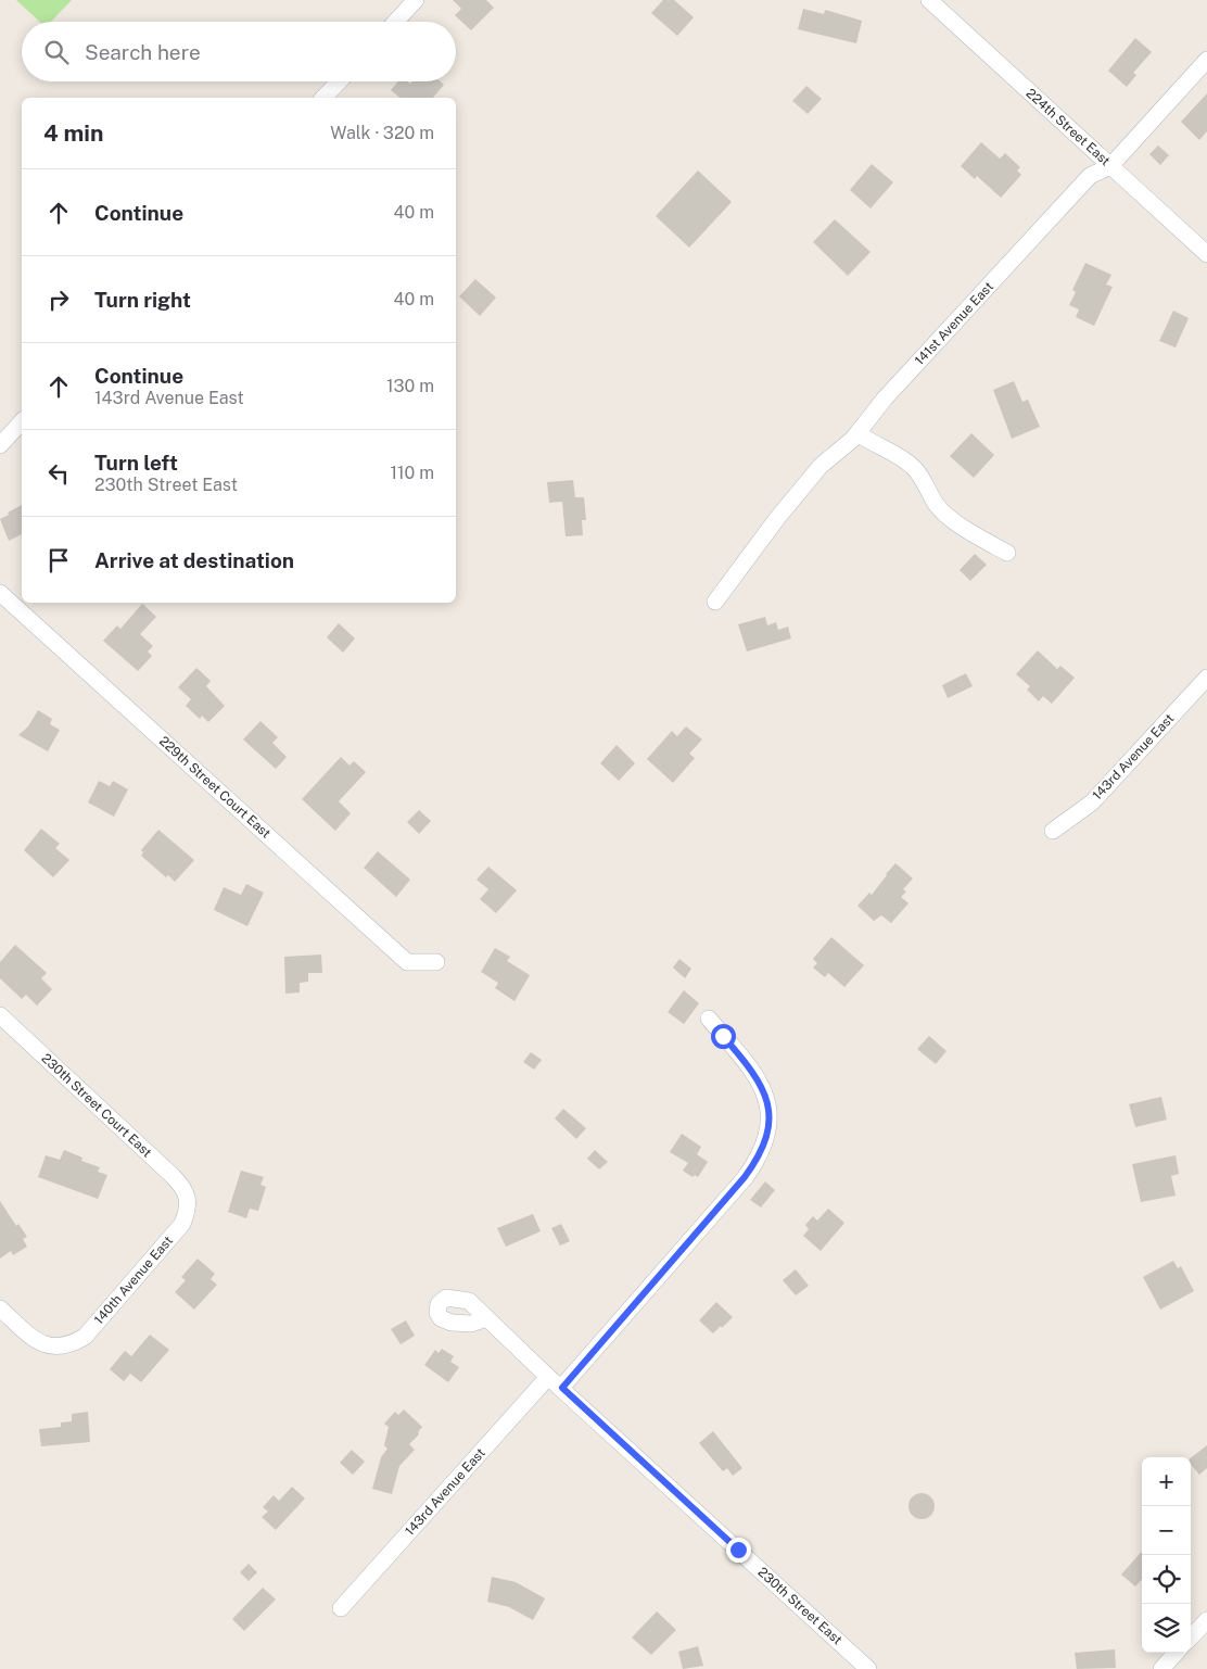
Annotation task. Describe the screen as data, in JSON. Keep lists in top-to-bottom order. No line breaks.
{"streets":{"street":["224th Street East","141st Avenue East","143rd Avenue East","229th Street Court East","230th Street Court East","140th Avenue East","230th Street East"]},"crossings":[["224th Street East","141st Avenue East"],["143rd Avenue East","230th Street East"],["230th Street Court East","140th Avenue East"]],"page":{"search":"Search here","heading":["4 min","Walk · 320 m"],"list":[["Continue","40 m"],["Turn right","40 m"],["Continue","143rd Avenue East","130 m"],["Turn left","230th Street East","110 m"],"Arrive at destination"],"map_buttons":["+","−"]}}
